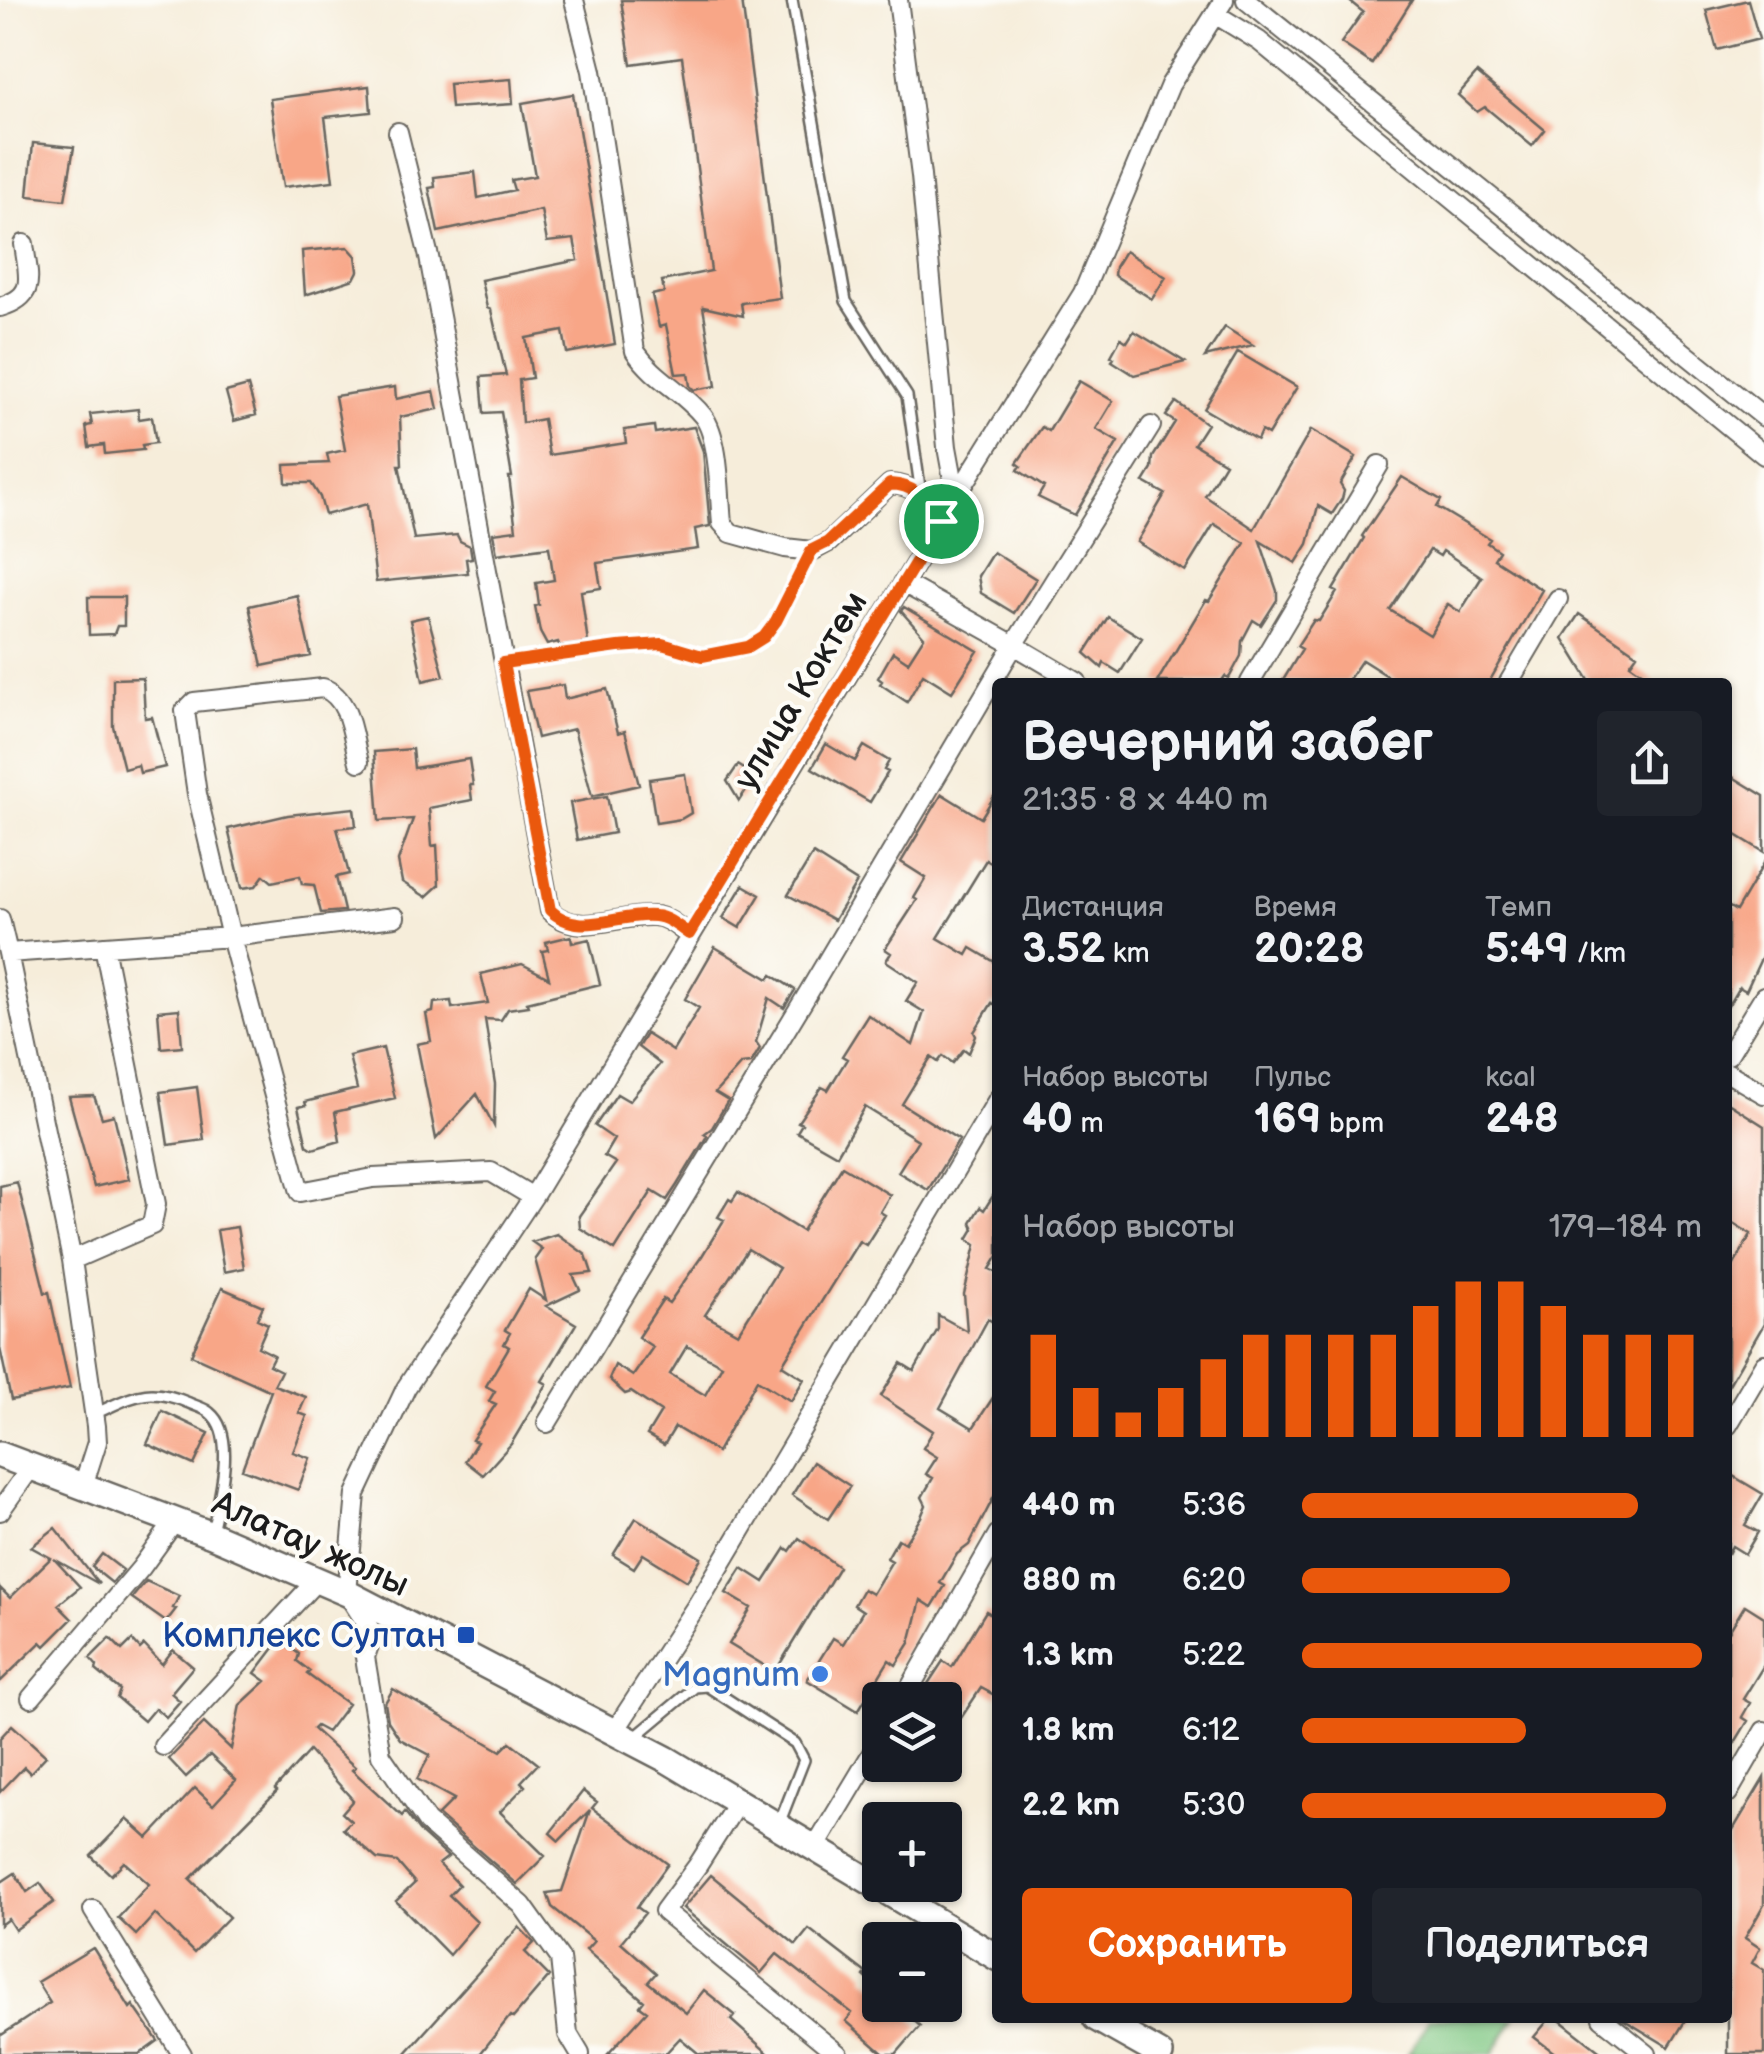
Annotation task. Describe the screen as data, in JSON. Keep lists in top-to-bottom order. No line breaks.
{"streets":{"main road":["Алатау жолы"],"street":["улица Коктем"]},"crossings":[["улица Коктем","Алатау жолы"]],"places":{"transit":["Комплекс Султан"],"other":["Magnum"]},"page":{"heading":["Вечерний забег","21:35 · 8 × 440 m"],"stats":[["Дистанция","3.52 km"],["Время","20:28"],["Темп","5:49 /km"],["Набор высоты","40 m"],["Пульс","169 bpm"],["kcal","248"]],"chart":["Набор высоты","179–184 m"],"list":[{"name":"440 m","note":"5:36"},{"name":"880 m","note":"6:20"},{"name":"1.3 km","note":"5:22"},{"name":"1.8 km","note":"6:12"},{"name":"2.2 km","note":"5:30"}],"map_buttons":["+","−"],"buttons":["Сохранить","Поделиться"]}}
